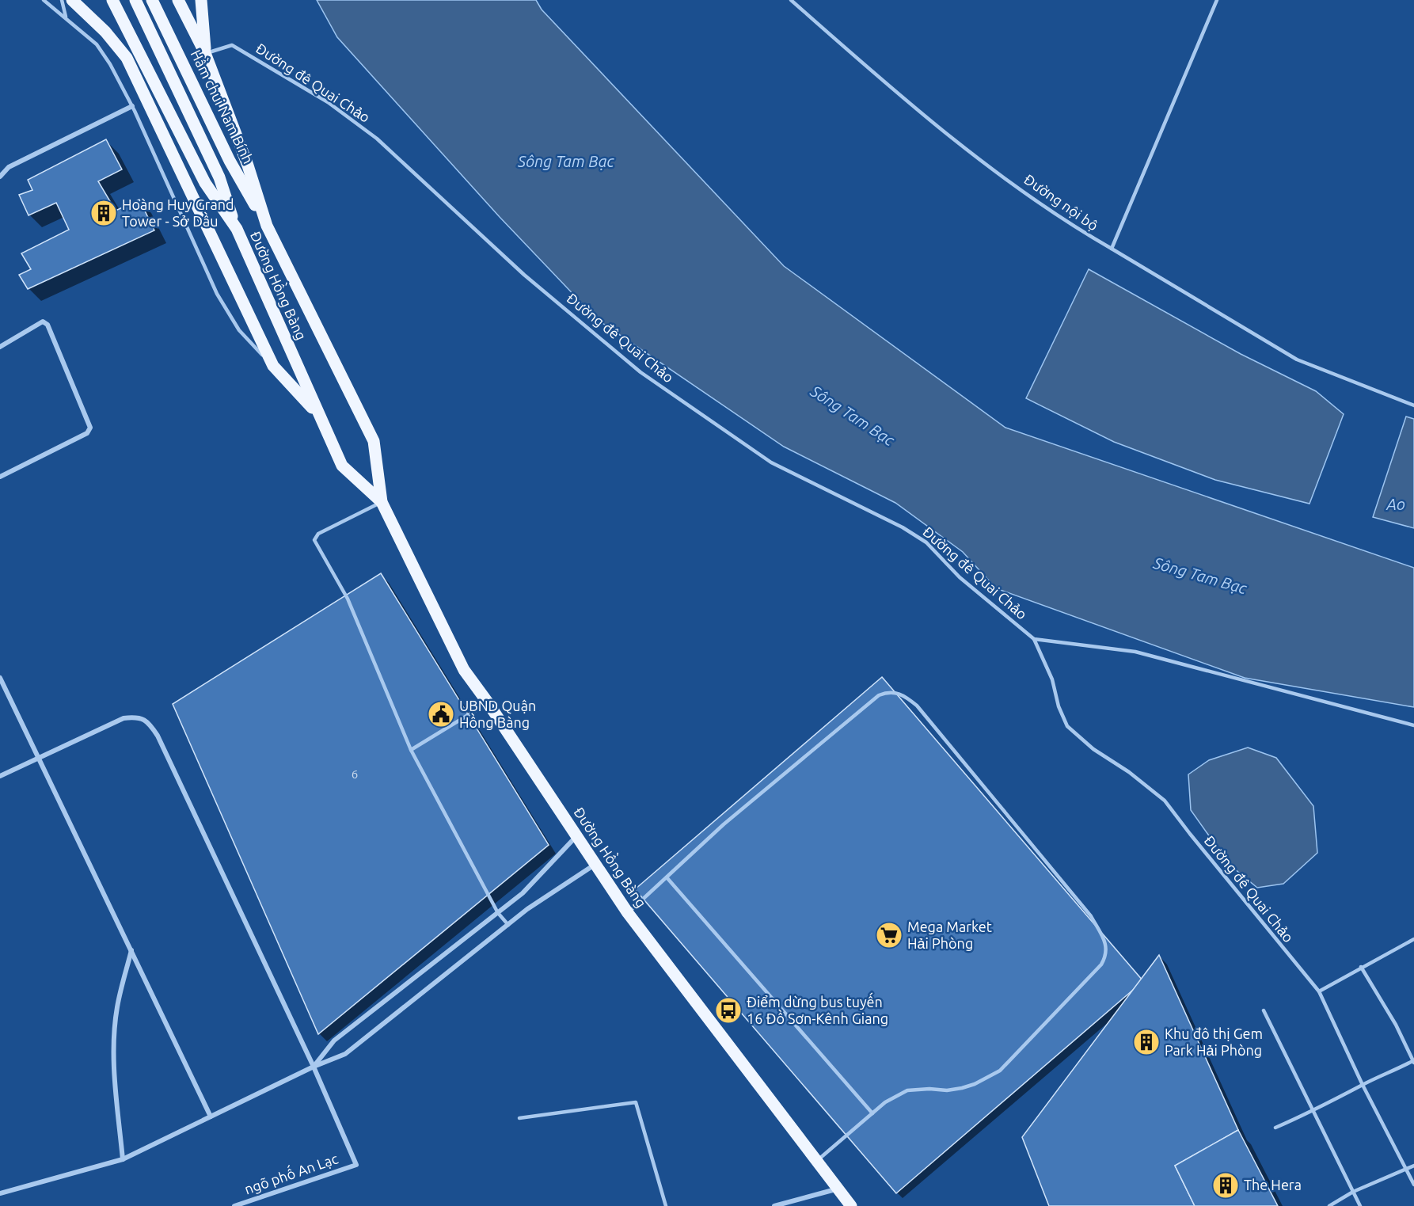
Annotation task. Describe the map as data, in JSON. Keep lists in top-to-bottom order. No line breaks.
{"streets":{"main road":["Hầm chui Nam Bính","Đường Hồng Bàng"],"street":["ngõ phố An Lạc"],"lane":["Đường đê Quai Chảo","Đường nội bộ"]},"crossings":[["Đường đê Quai Chảo","Đường Hồng Bàng"],["Hầm chui Nam Bính","Đường Hồng Bàng"]],"water":["Sông Tam Bạc","Ao"],"places":{"building":["Hoàng Huy Grand Tower - Sở Dầu","Khu đô thị Gem Park Hải Phòng","The Hera"],"public building":["UBND Quận Hồng Bàng"],"supermarket":["Mega Market Hải Phòng"],"bus stop":["Điểm dừng bus tuyến 16 Đồ Sơn-Kênh Giang"]},"house_numbers":["6"]}
